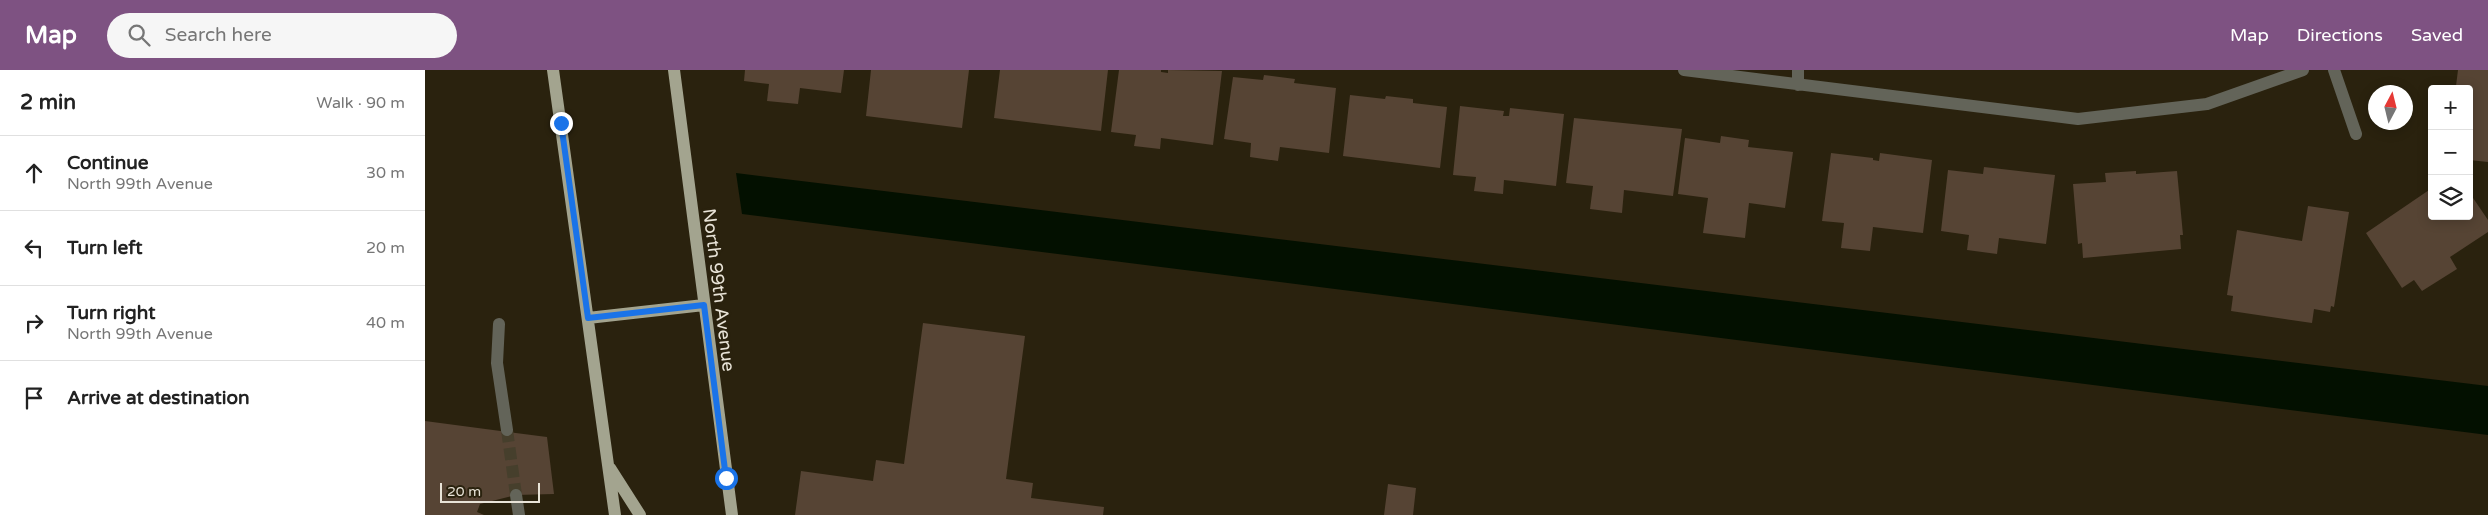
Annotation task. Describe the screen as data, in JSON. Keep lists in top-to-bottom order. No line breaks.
{"streets":{"main road":["North 99th Avenue"]},"scale_bar":"20 m","north":"top","page":{"header":"Map","search":"Search here","nav":["Map","Directions","Saved"],"heading":["2 min","Walk · 90 m"],"map_buttons":["+","−"],"list":[["Continue","North 99th Avenue","30 m"],["Turn left","20 m"],["Turn right","North 99th Avenue","40 m"],"Arrive at destination"],"scale":"20 m"}}
